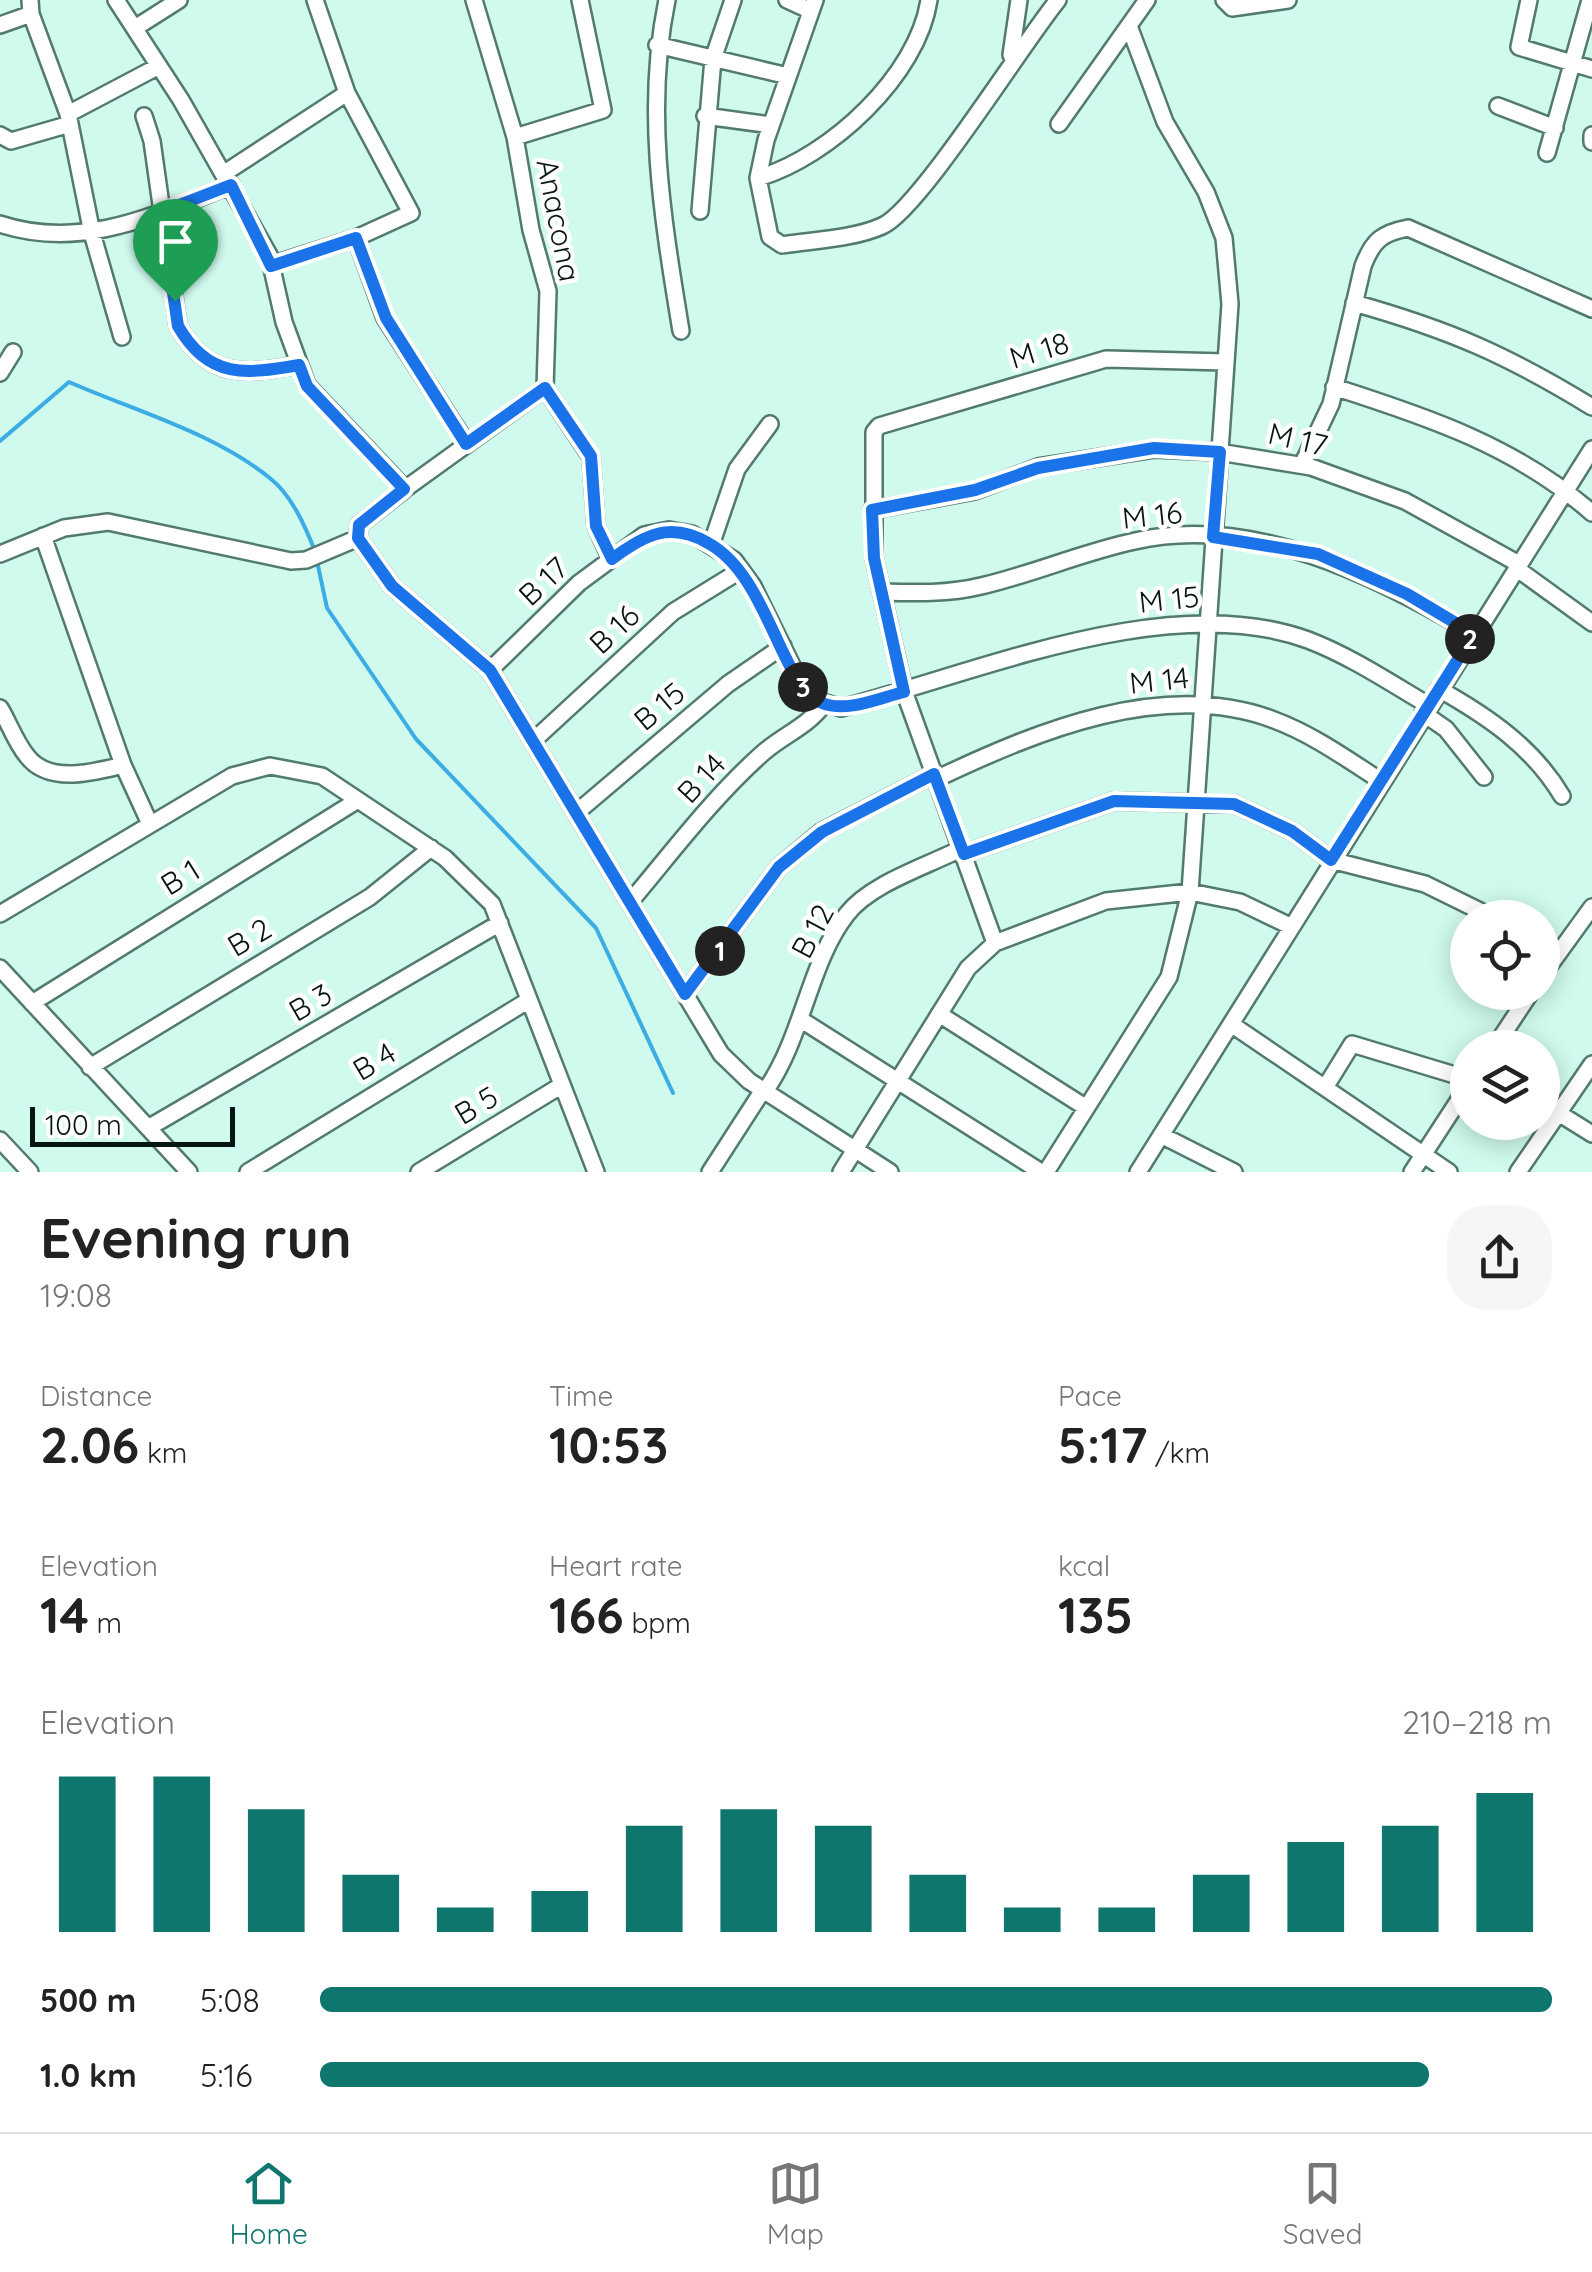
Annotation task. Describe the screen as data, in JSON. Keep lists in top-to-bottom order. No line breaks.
{"streets":{"street":["Anacona","M 18","M 17","M 16","B 17","M 15","B 16","M 14","B 15","B 14","B 1","B 12","B 2","B 3","B 4","B 5"]},"crossings":[["M 18","M 17"],["B 17","B 16"],["B 17","B 15"],["B 17","B 14"]],"scale_bar":"100 m","page":{"pins":["2","3","1"],"scale":"100 m","heading":["Evening run","19:08"],"stats":[["Distance","2.06 km"],["Time","10:53"],["Pace","5:17 /km"],["Elevation","14 m"],["Heart rate","166 bpm"],["kcal","135"]],"chart":["Elevation","210–218 m"],"list":[{"name":"500 m","note":"5:08"},{"name":"1.0 km","note":"5:16"}],"tabs":["Home","Map","Saved"]}}
